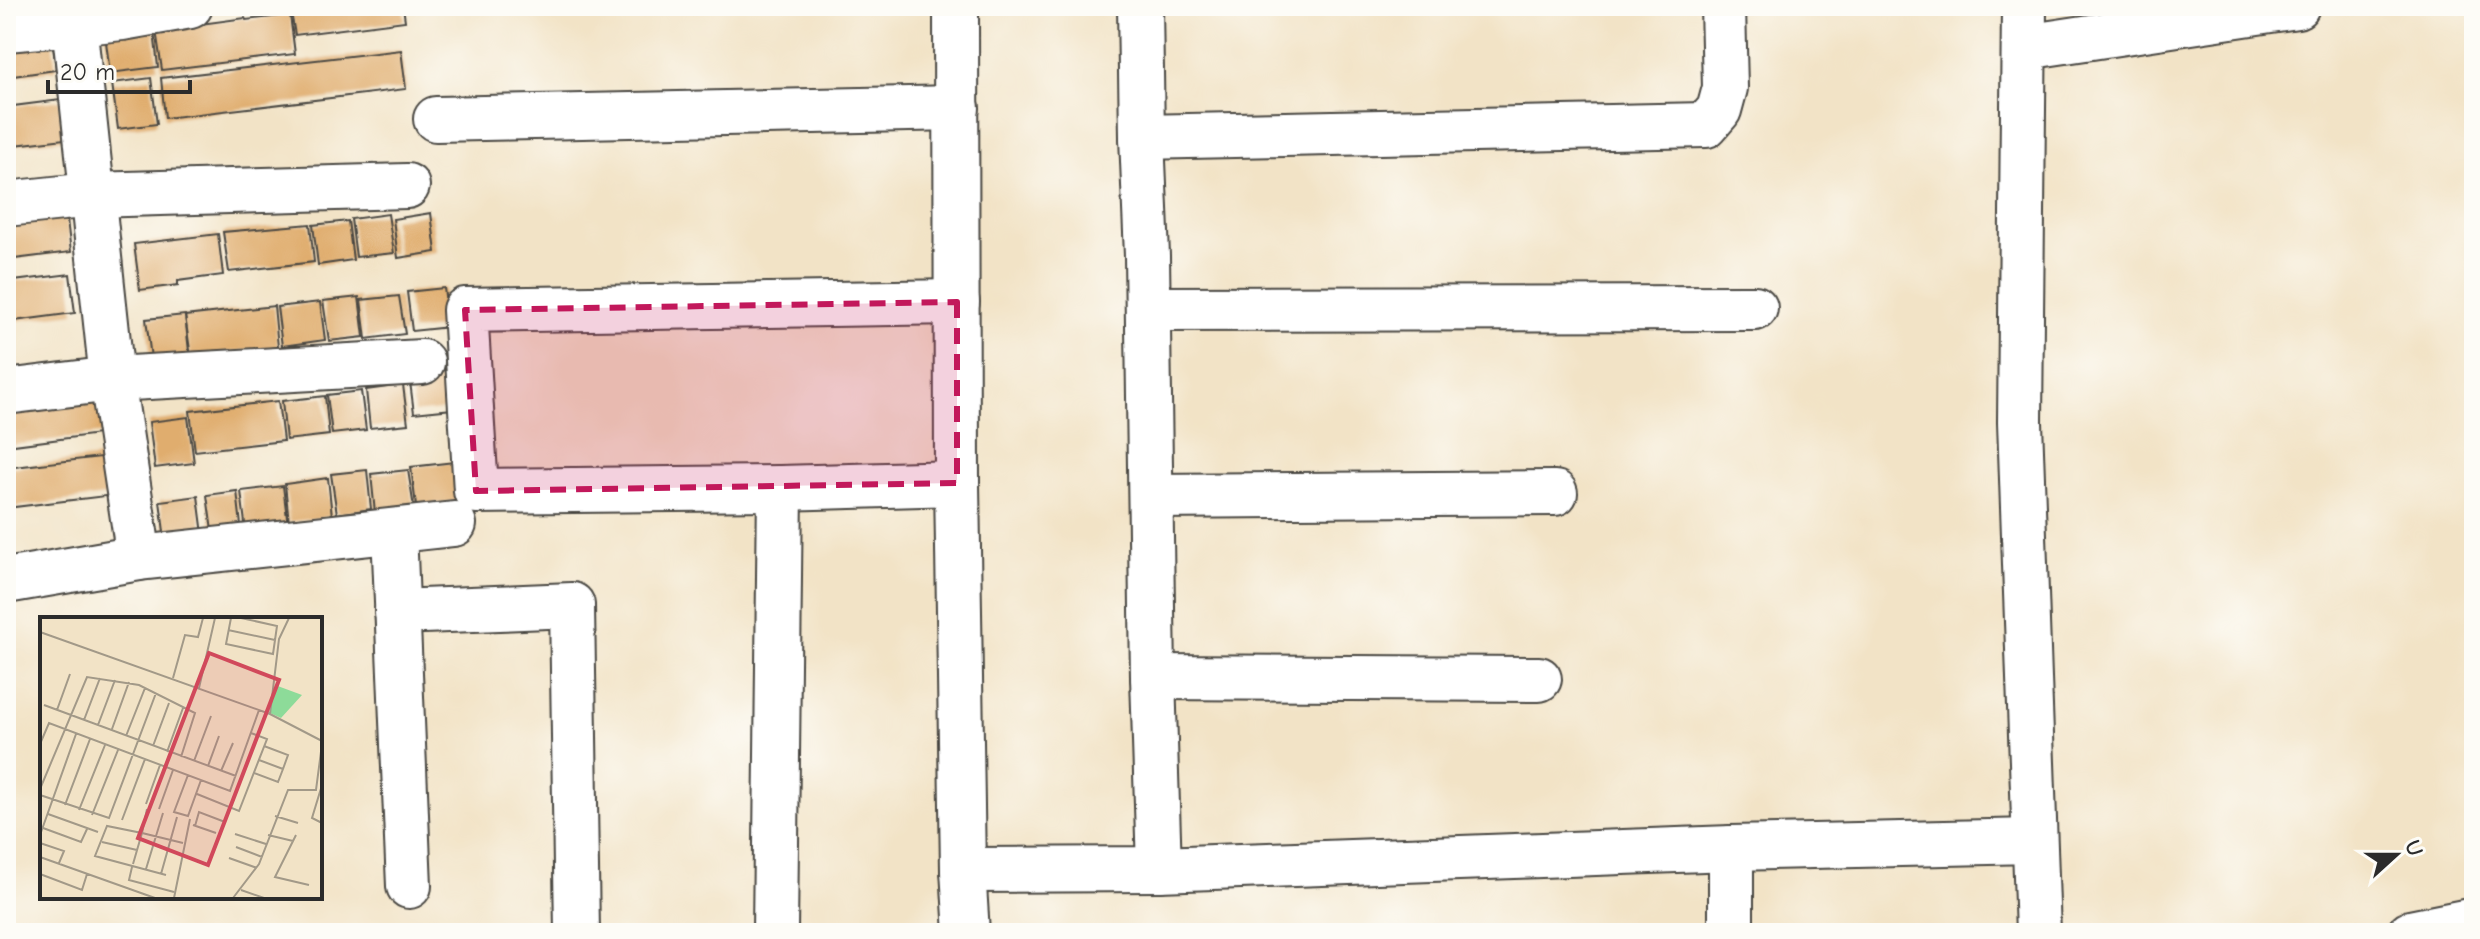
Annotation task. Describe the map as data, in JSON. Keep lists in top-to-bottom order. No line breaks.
{"scale_bar":"20 m","north":"right"}
